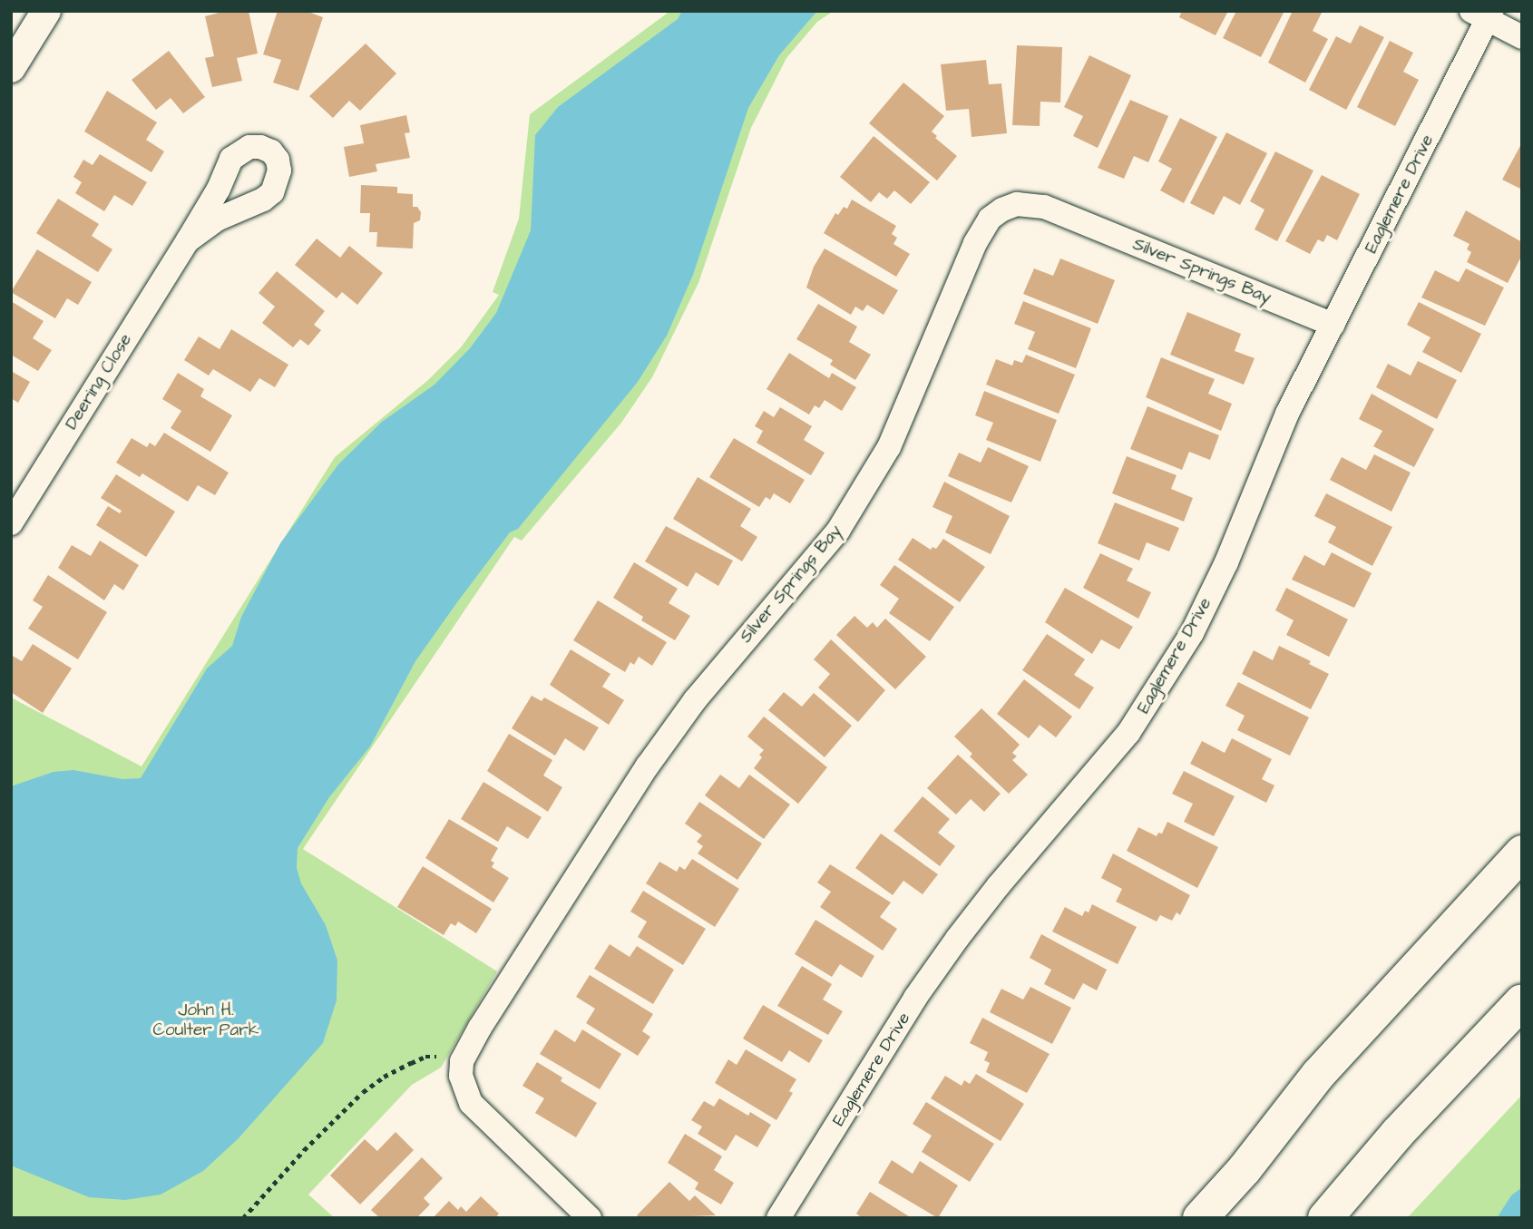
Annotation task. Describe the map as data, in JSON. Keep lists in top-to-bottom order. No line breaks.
{"streets":{"street":["Eaglemere Drive","Silver Springs Bay","Deering Close"]},"crossings":[["Eaglemere Drive","Silver Springs Bay"]],"parks":["John H. Coulter Park"]}
